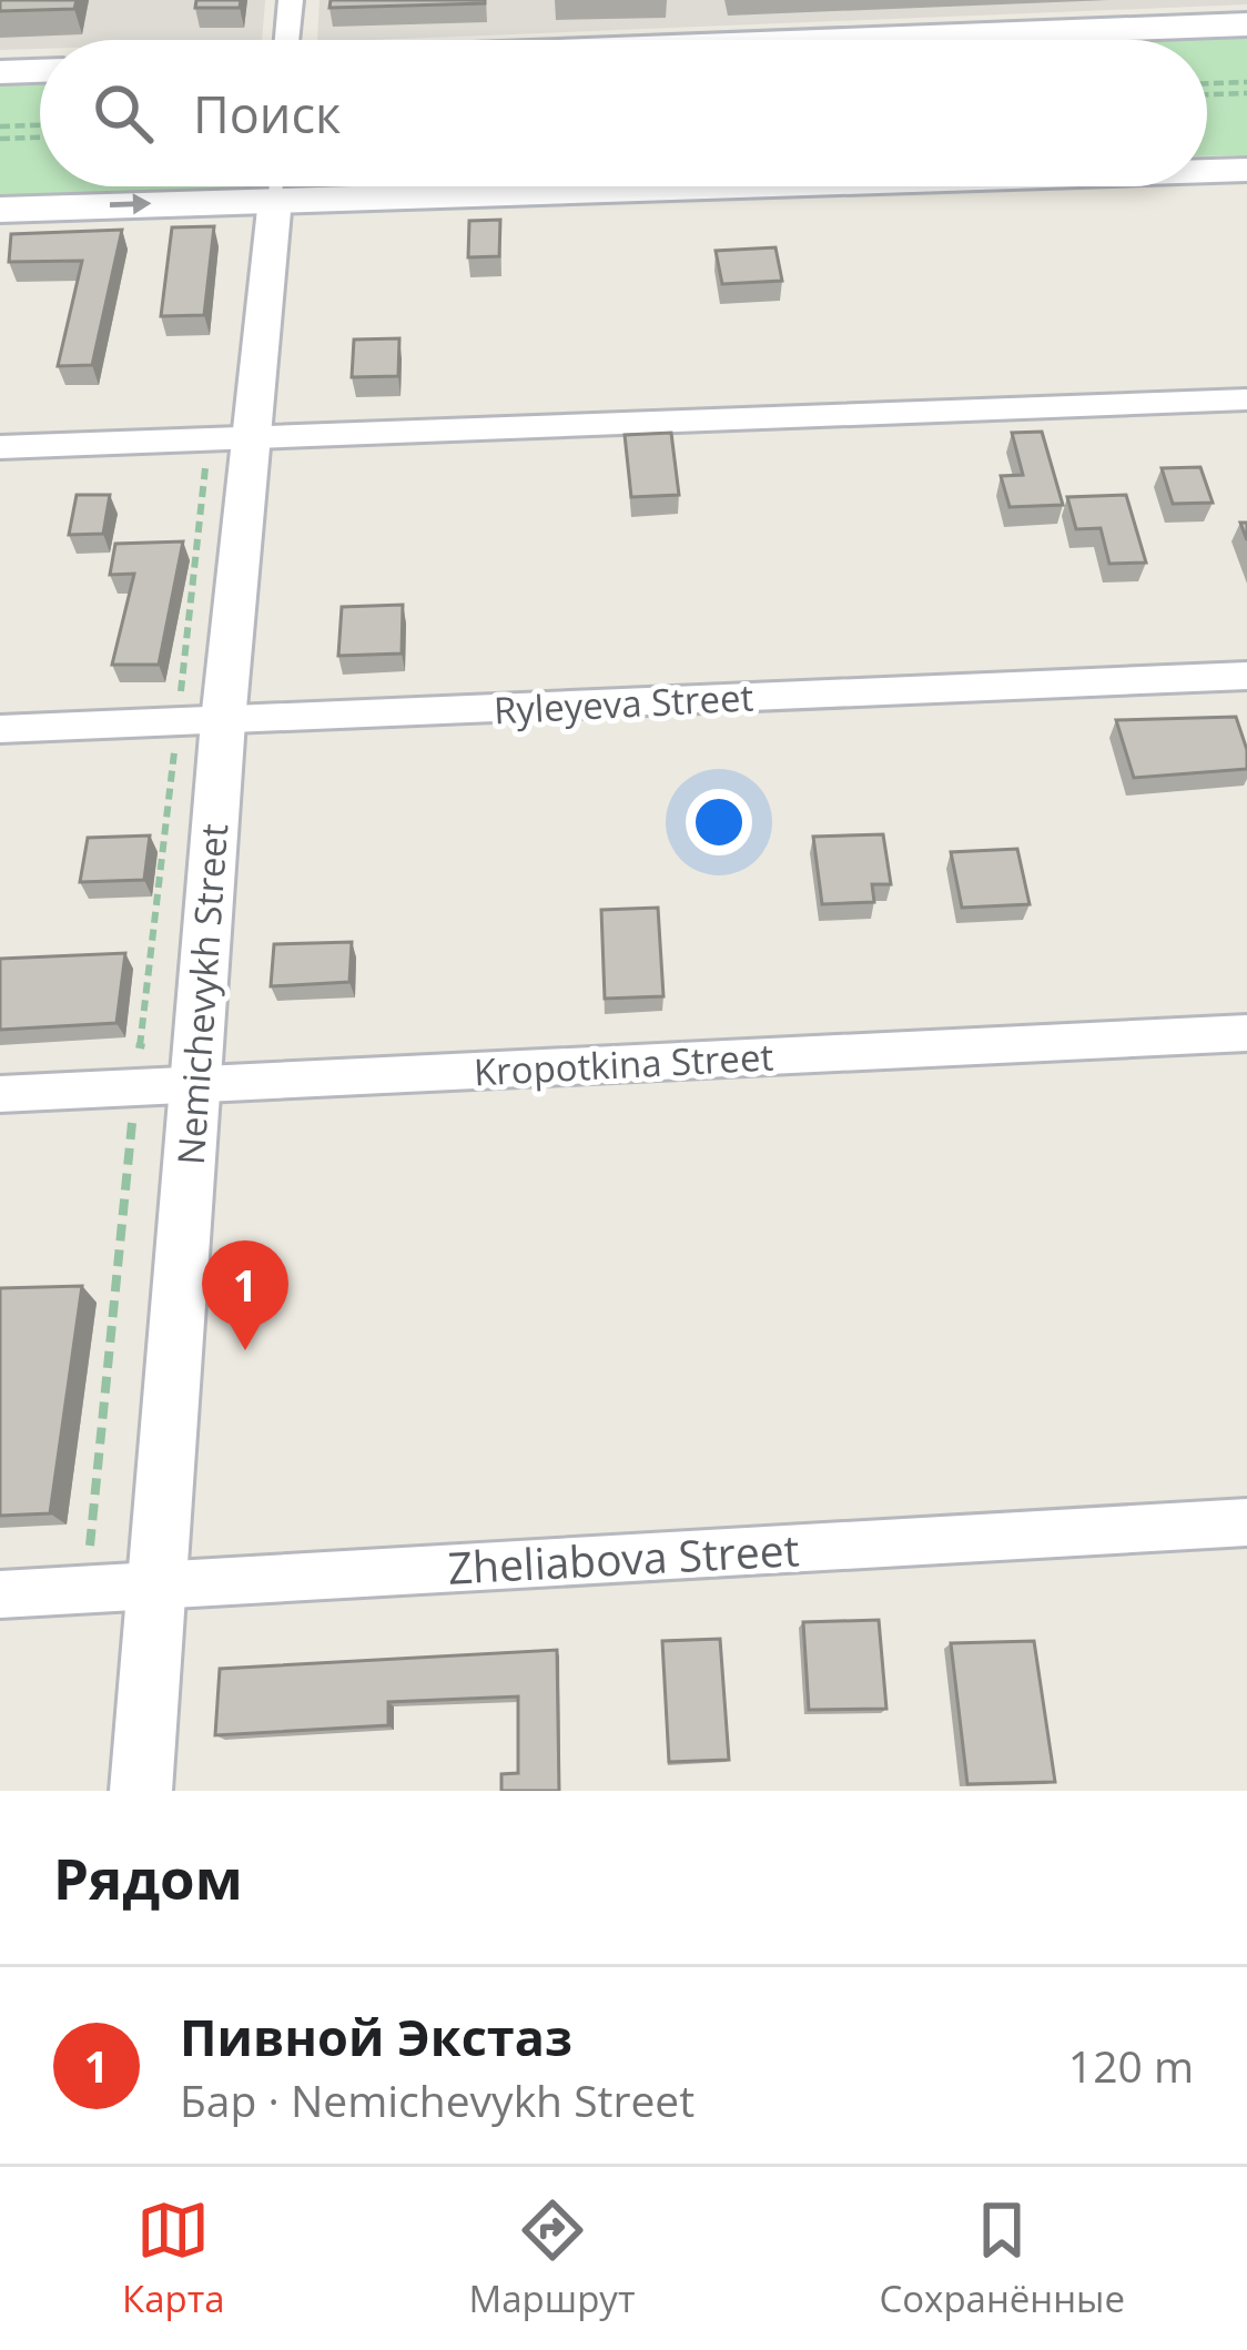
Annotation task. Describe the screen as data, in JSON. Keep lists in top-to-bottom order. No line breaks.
{"streets":{"street":["Ryleyeva Street","Nemichevykh Street","Kropotkina Street","Zheliabova Street"]},"crossings":[["Ryleyeva Street","Nemichevykh Street"],["Nemichevykh Street","Kropotkina Street"],["Nemichevykh Street","Zheliabova Street"]],"page":{"search":"Поиск","pins":"1","heading":"Рядом","list":[{"mark":"1","name":"Пивной Экстаз","note":"Бар · Nemichevykh Street","value":"120 m"}],"nav":["Карта","Маршрут","Сохранённые"]}}
